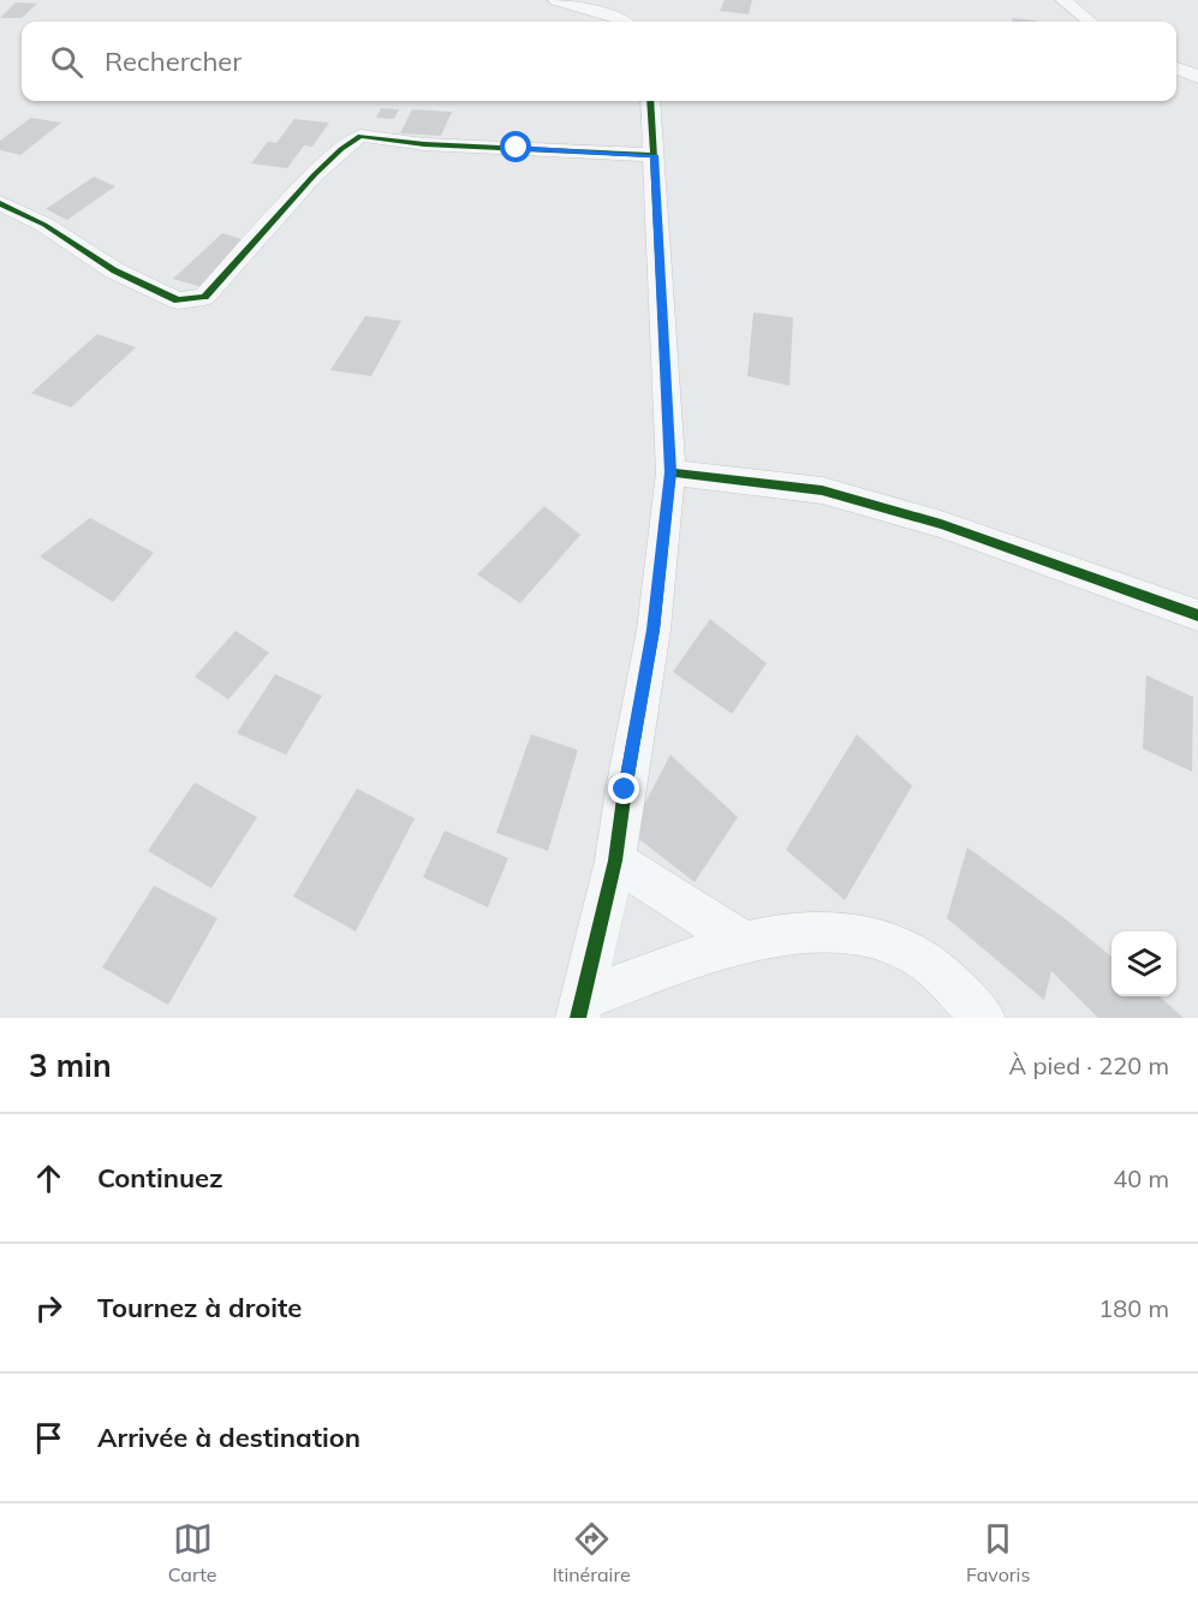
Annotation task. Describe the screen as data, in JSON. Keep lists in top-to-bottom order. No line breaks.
{"page":{"search":"Rechercher","heading":["3 min","À pied · 220 m"],"list":[["Continuez","40 m"],["Tournez à droite","180 m"],"Arrivée à destination"],"nav":["Carte","Itinéraire","Favoris"]}}
